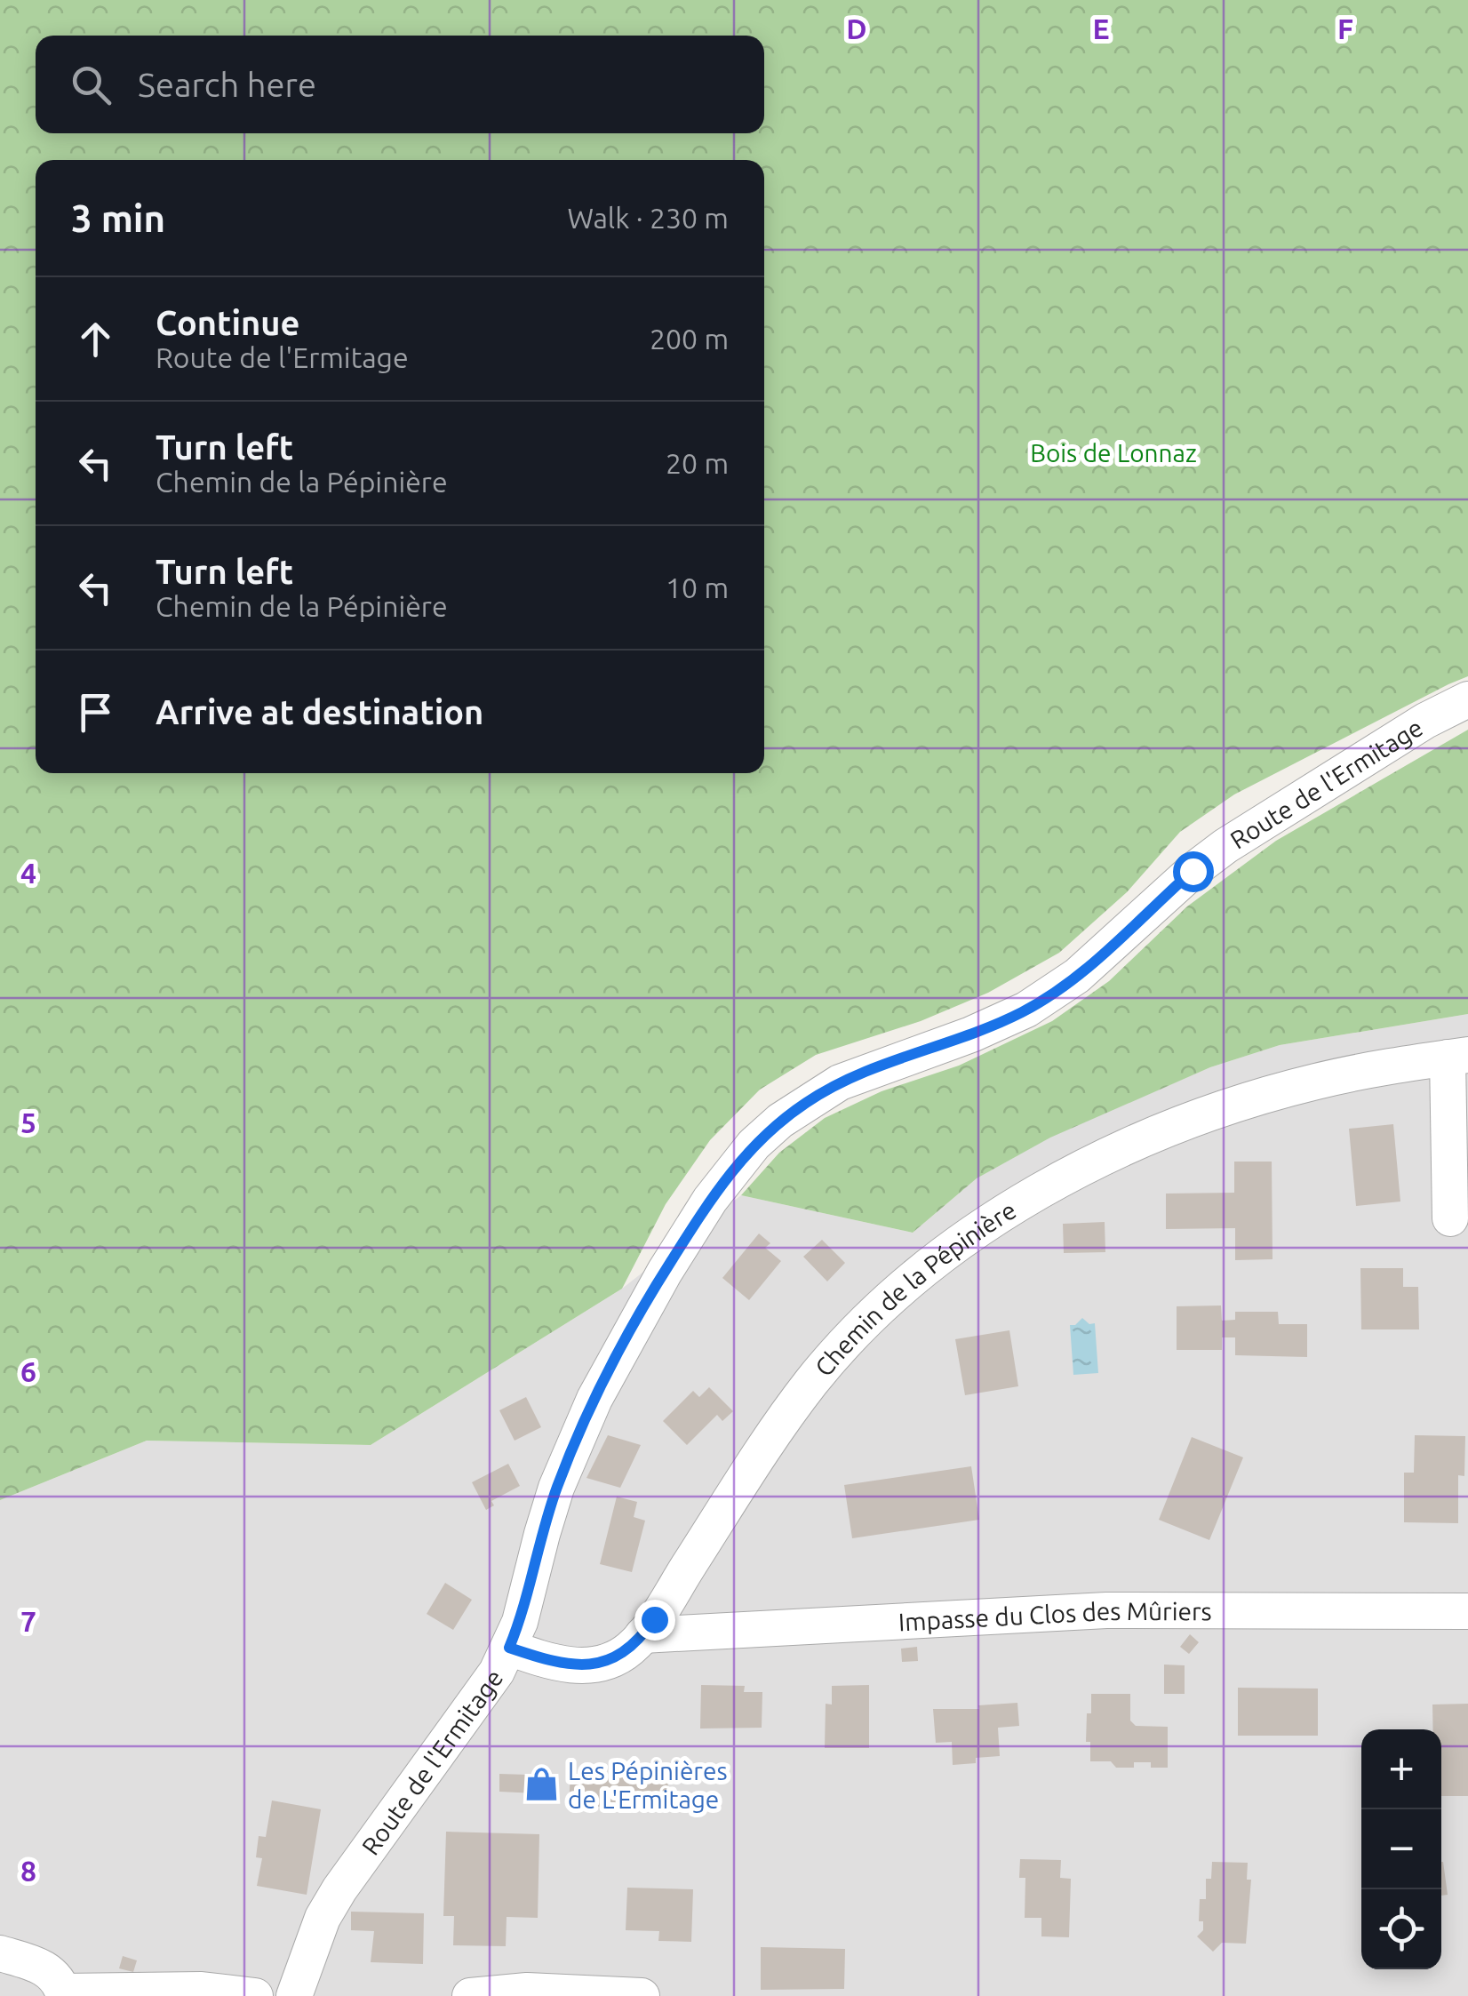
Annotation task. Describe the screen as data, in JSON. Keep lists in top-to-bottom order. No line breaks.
{"streets":{"street":["Route de l'Ermitage","Chemin de la Pépinière","Impasse du Clos des Mûriers"]},"crossings":[["Route de l'Ermitage","Chemin de la Pépinière"],["Chemin de la Pépinière","Impasse du Clos des Mûriers"]],"parks":["Bois de Lonnaz"],"places":{"shop":["Les Pépinières de L'Ermitage"]},"page":{"search":"Search here","heading":["3 min","Walk · 230 m"],"list":[["Continue","Route de l'Ermitage","200 m"],["Turn left","Chemin de la Pépinière","20 m"],["Turn left","Chemin de la Pépinière","10 m"],"Arrive at destination"],"map_buttons":["+","−"]},"grid":{"columns":["D","E","F"],"rows":["4","5","6","7","8"]}}
